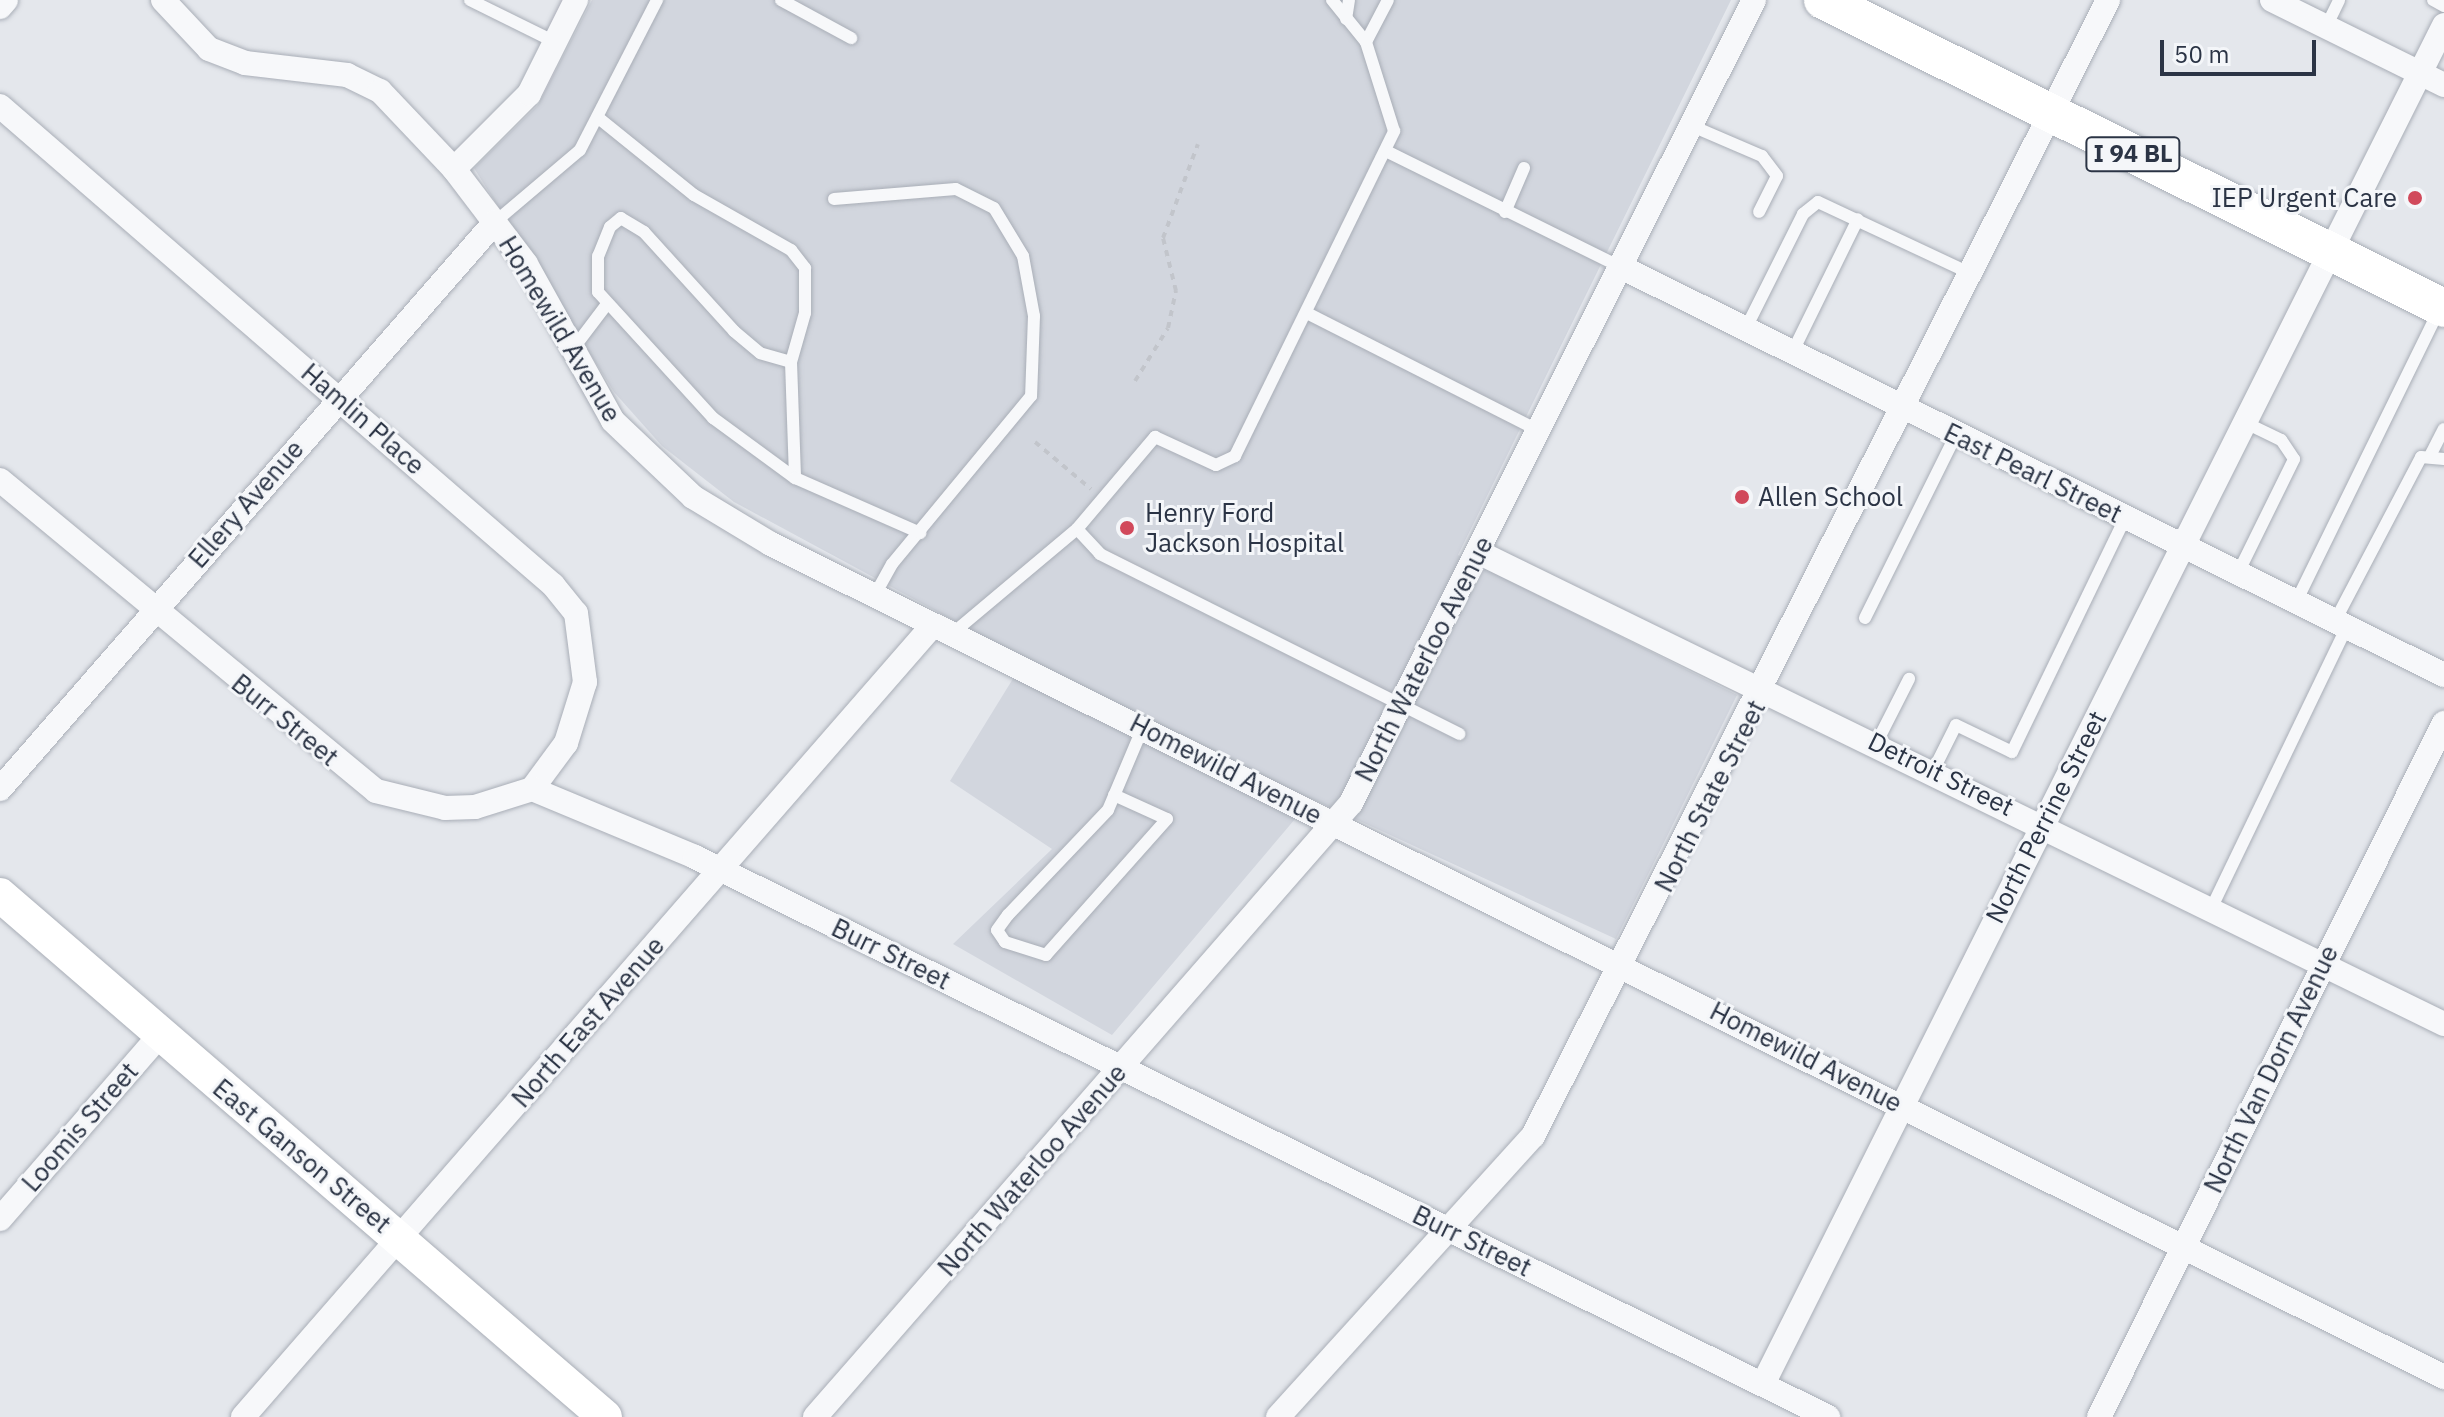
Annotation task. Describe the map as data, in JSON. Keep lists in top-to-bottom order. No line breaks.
{"streets":{"main road":["I 94 BL"],"street":["Homewild Avenue","Hamlin Place","East Pearl Street","Ellery Avenue","North Waterloo Avenue","Burr Street","Detroit Street","North State Street","North Perrine Street","North East Avenue","North Van Dorn Avenue","Loomis Street","East Ganson Street"]},"crossings":[["I 94 BL","North State Street"],["I 94 BL","North Perrine Street"],["Homewild Avenue","Ellery Avenue"],["Homewild Avenue","North Waterloo Avenue"],["Homewild Avenue","North State Street"],["Homewild Avenue","North Perrine Street"],["Homewild Avenue","North East Avenue"],["Homewild Avenue","North Van Dorn Avenue"],["Hamlin Place","Ellery Avenue"],["Hamlin Place","Burr Street"],["East Pearl Street","North Waterloo Avenue"],["East Pearl Street","North State Street"],["East Pearl Street","North Perrine Street"],["Ellery Avenue","Burr Street"],["North Waterloo Avenue","Burr Street"],["North Waterloo Avenue","Detroit Street"],["Burr Street","North State Street"],["Burr Street","North Perrine Street"],["Burr Street","North East Avenue"],["Detroit Street","North State Street"],["Detroit Street","North Perrine Street"],["Detroit Street","North Van Dorn Avenue"],["North East Avenue","East Ganson Street"],["Loomis Street","East Ganson Street"]],"places":["IEP Urgent Care","Allen School","Henry Ford Jackson Hospital"],"scale_bar":"50 m"}
